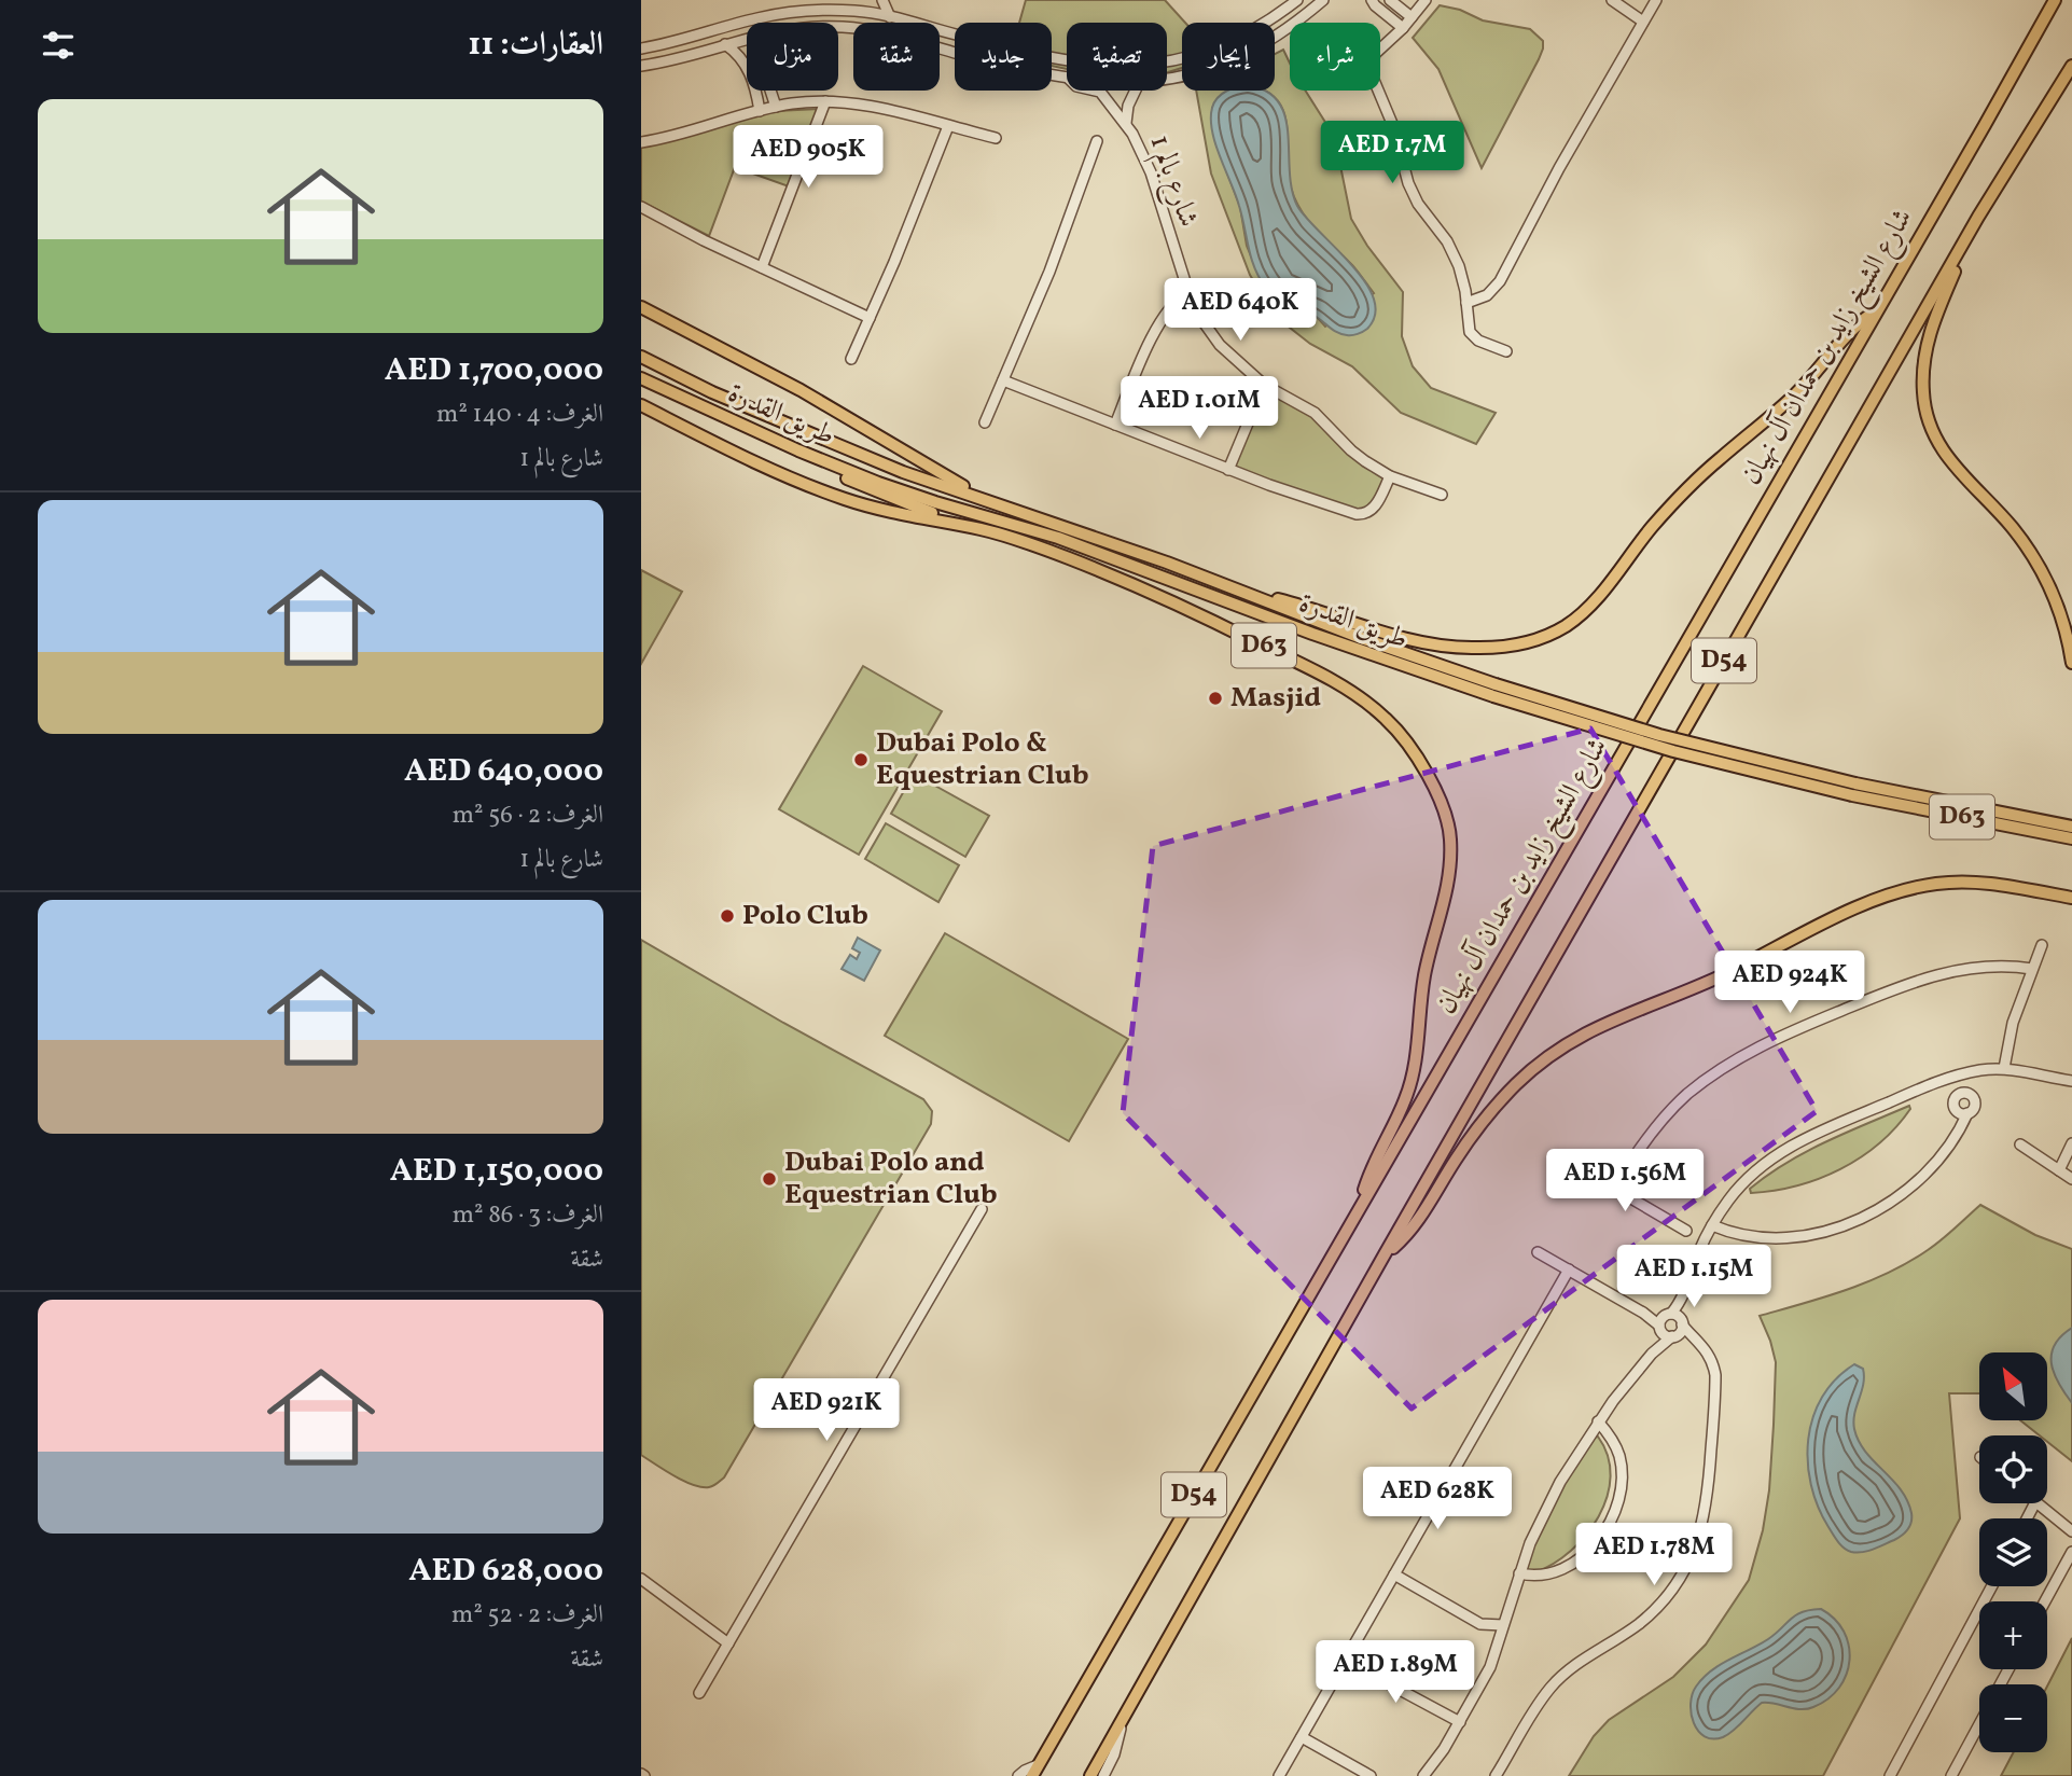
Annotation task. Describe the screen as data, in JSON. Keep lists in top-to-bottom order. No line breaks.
{"streets":{"main road":["شارع الشيخ زايد بن حمدان آل نهيان","طريق القدرة","D63","D54"],"street":["شارع بالم 1"]},"crossings":[["شارع الشيخ زايد بن حمدان آل نهيان","طريق القدرة"]],"places":["Masjid","Dubai Polo & Equestrian Club","Polo Club","Dubai Polo and Equestrian Club"],"north":"top left","page":{"heading":"العقارات: 11","chip":["شراء","إيجار","تصفية","جديد","شقة","منزل"],"list":[{"name":"AED 1,700,000","note":"الغرف: 4 · 140 m² · شارع بالم 1"},{"name":"AED 640,000","note":"الغرف: 2 · 56 m² · شارع بالم 1"},{"name":"AED 1,150,000","note":"الغرف: 3 · 86 m² · شقة"},{"name":"AED 628,000","note":"الغرف: 2 · 52 m² · شقة"}],"price":["AED 1.7M","AED 905K","AED 640K","AED 1.01M","AED 924K","AED 1.56M","AED 1.15M","AED 921K","AED 628K","AED 1.78M","AED 1.89M"],"map_buttons":["+","−"]}}
